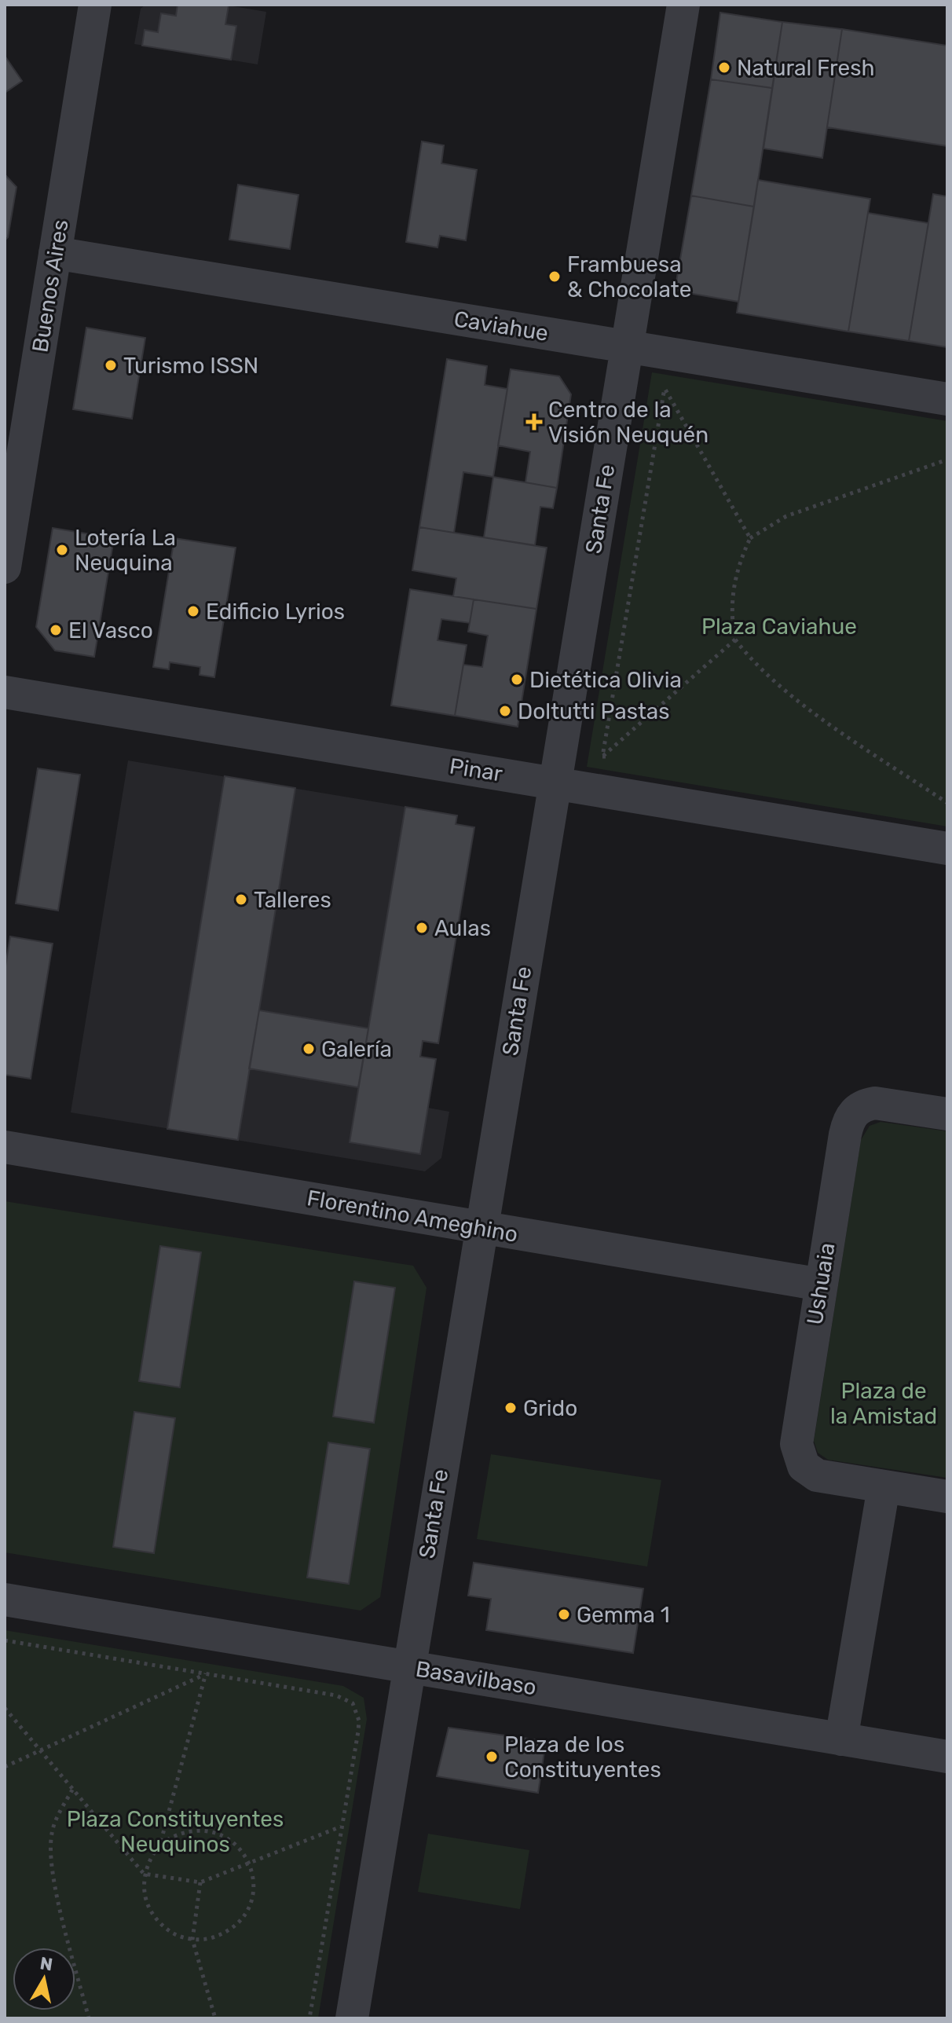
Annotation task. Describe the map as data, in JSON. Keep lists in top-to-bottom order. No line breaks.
{"streets":{"street":["Buenos Aires","Caviahue","Santa Fe","Pinar","Florentino Ameghino","Ushuaia","Basavilbaso"]},"crossings":[["Buenos Aires","Caviahue"],["Caviahue","Santa Fe"],["Santa Fe","Pinar"],["Santa Fe","Florentino Ameghino"],["Santa Fe","Basavilbaso"],["Florentino Ameghino","Ushuaia"]],"parks":["Plaza Caviahue","Plaza de la Amistad","Plaza Constituyentes Neuquinos"],"places":{"other":["Natural Fresh","Frambuesa & Chocolate","Turismo ISSN","Lotería La Neuquina","Edificio Lyrios","El Vasco","Dietética Olivia","Doltutti Pastas","Talleres","Aulas","Galería","Grido","Gemma 1","Plaza de los Constituyentes"],"health":["Centro de la Visión Neuquén"]},"north":"top"}
